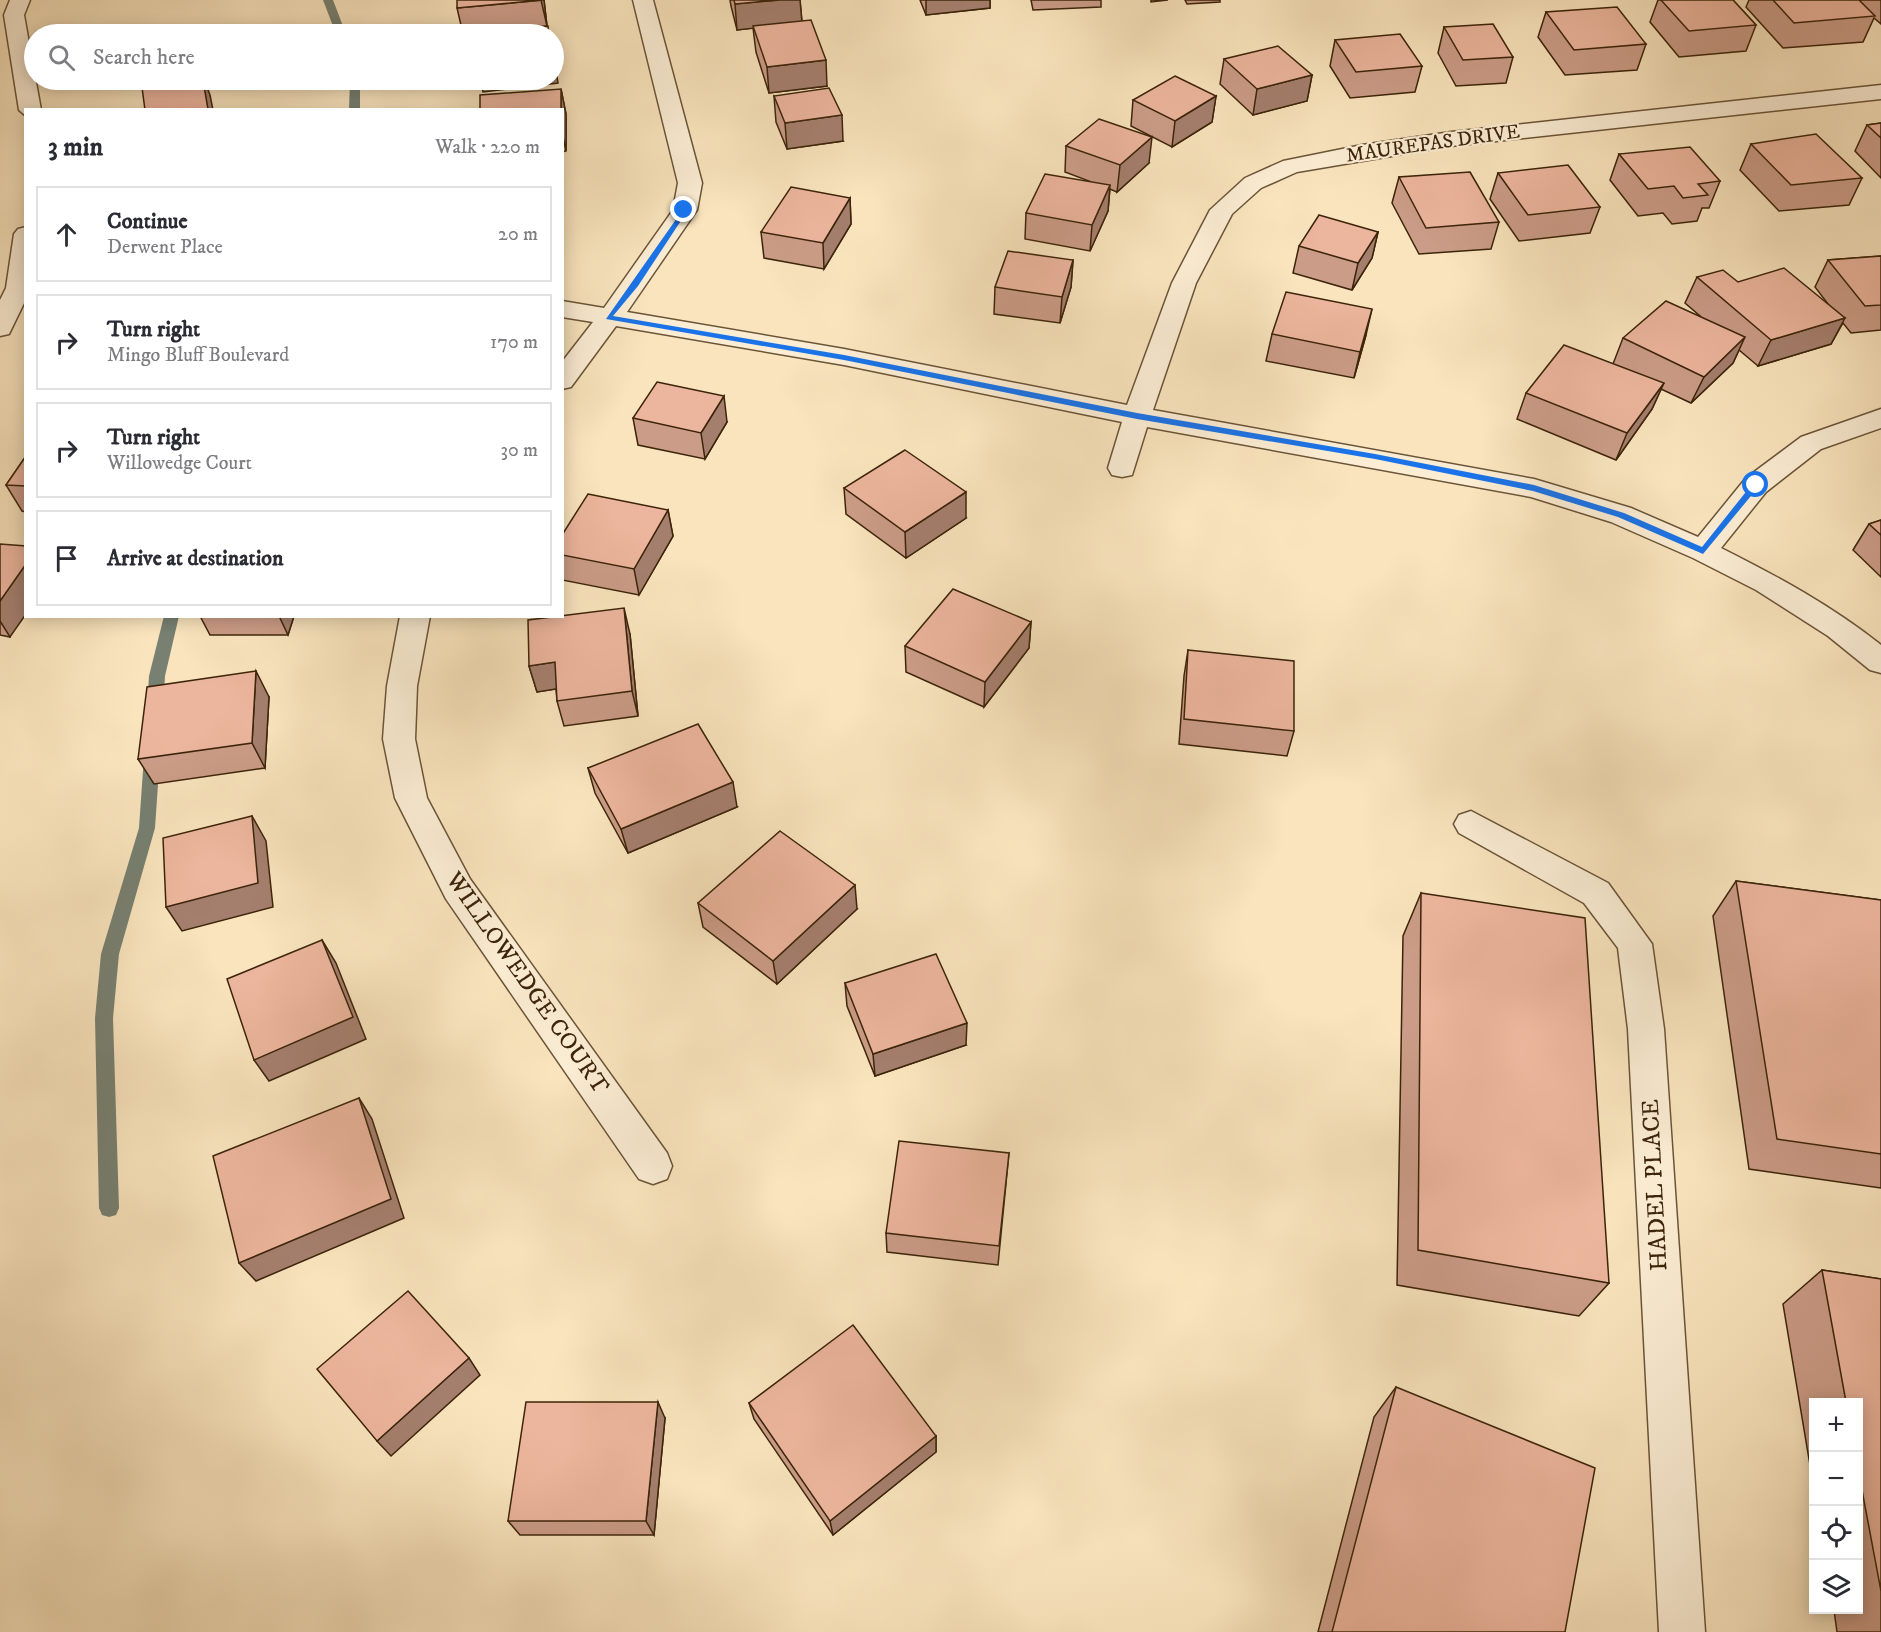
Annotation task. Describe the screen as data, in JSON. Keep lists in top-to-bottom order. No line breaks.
{"streets":{"street":["MAUREPAS DRIVE","WILLOWEDGE COURT","HADEL PLACE"]},"page":{"search":"Search here","heading":["3 min","Walk · 220 m"],"list":[["Continue","Derwent Place","20 m"],["Turn right","Mingo Bluff Boulevard","170 m"],["Turn right","Willowedge Court","30 m"],"Arrive at destination"],"map_buttons":["+","−"]}}
